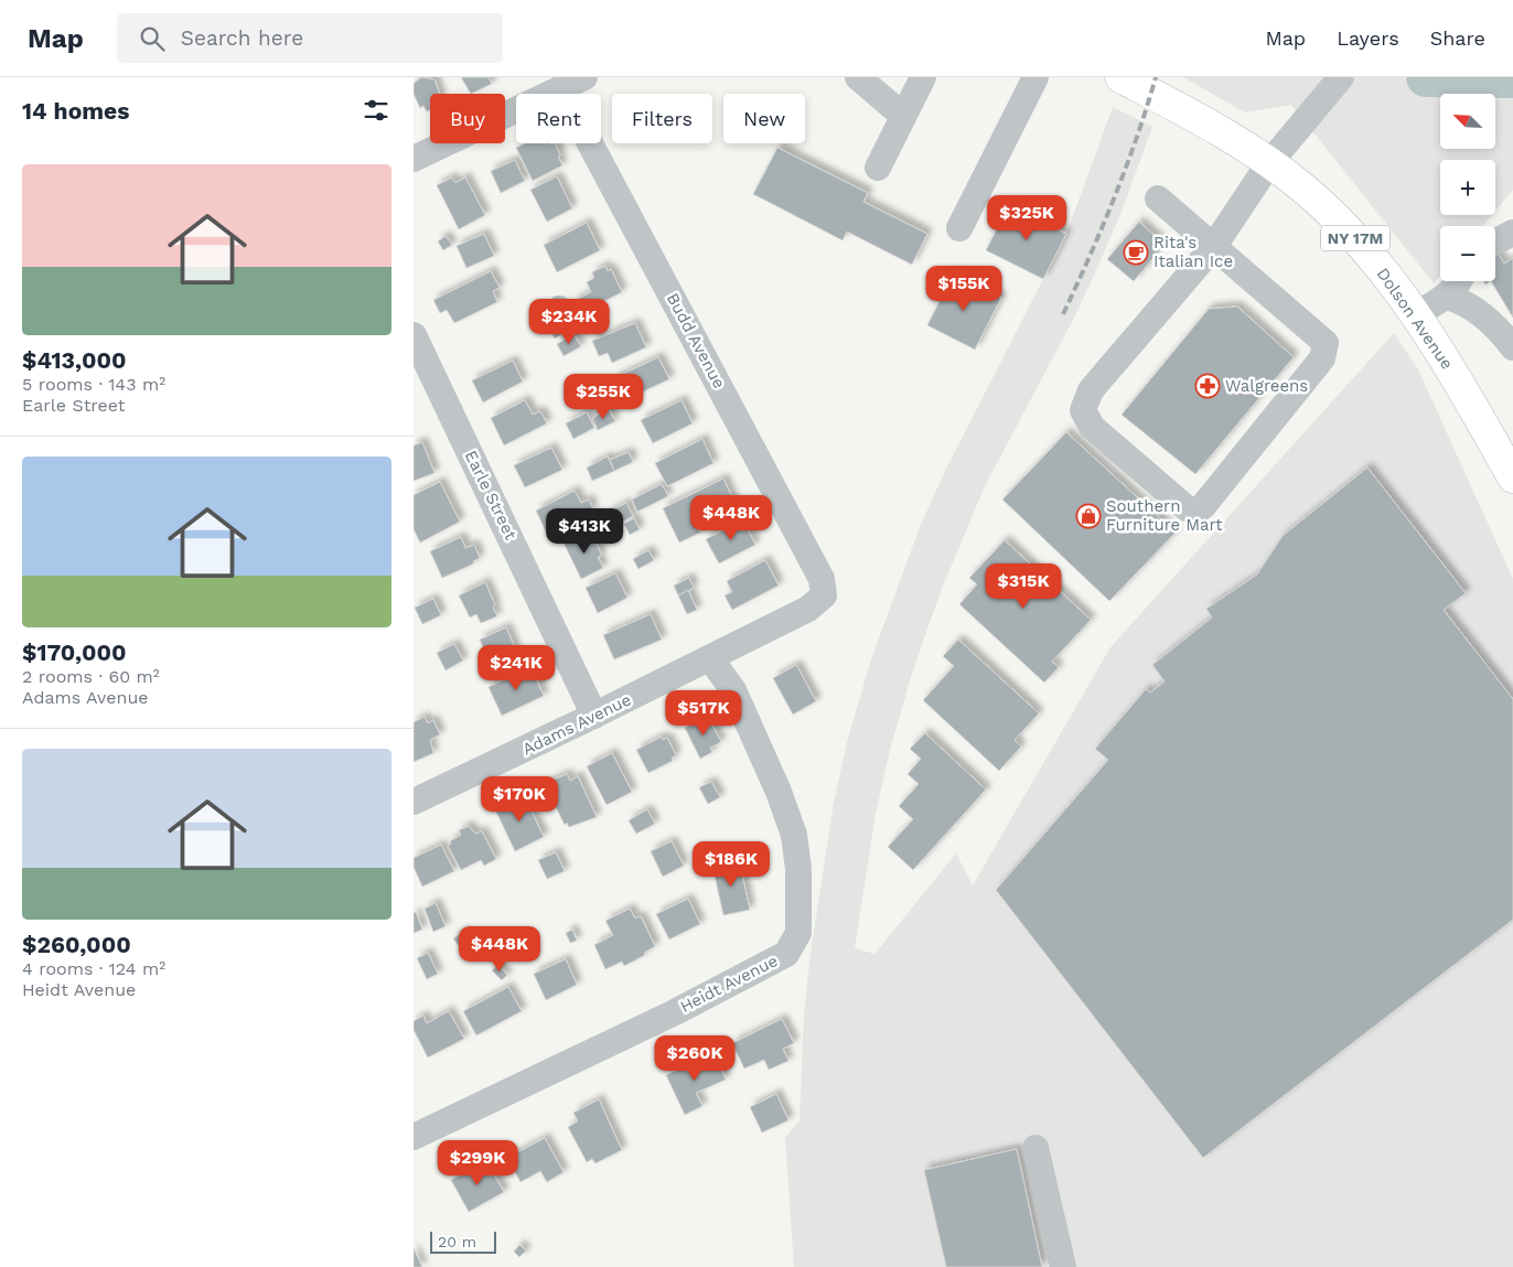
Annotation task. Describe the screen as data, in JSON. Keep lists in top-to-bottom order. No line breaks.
{"streets":{"main road":["NY 17M","Dolson Avenue"],"street":["Budd Avenue","Earle Street","Adams Avenue","Heidt Avenue"]},"crossings":[["Budd Avenue","Adams Avenue"],["Earle Street","Adams Avenue"],["Adams Avenue","Heidt Avenue"]],"places":{"cafe":["Rita's Italian Ice"],"pharmacy":["Walgreens"],"shop":["Southern Furniture Mart"]},"scale_bar":"20 m","north":"top left","page":{"header":"Map","search":"Search here","nav":["Map","Layers","Share"],"heading":"14 homes","map_buttons":["+","−"],"chip":["Buy","Rent","Filters","New"],"list":[{"name":"$413,000","note":"5 rooms · 143 m² · Earle Street"},{"name":"$170,000","note":"2 rooms · 60 m² · Adams Avenue"},{"name":"$260,000","note":"4 rooms · 124 m² · Heidt Avenue"}],"price":["$325K","$155K","$234K","$255K","$448K","$413K","$315K","$241K","$517K","$170K","$186K","$448K","$260K","$299K"],"scale":"20 m"}}
